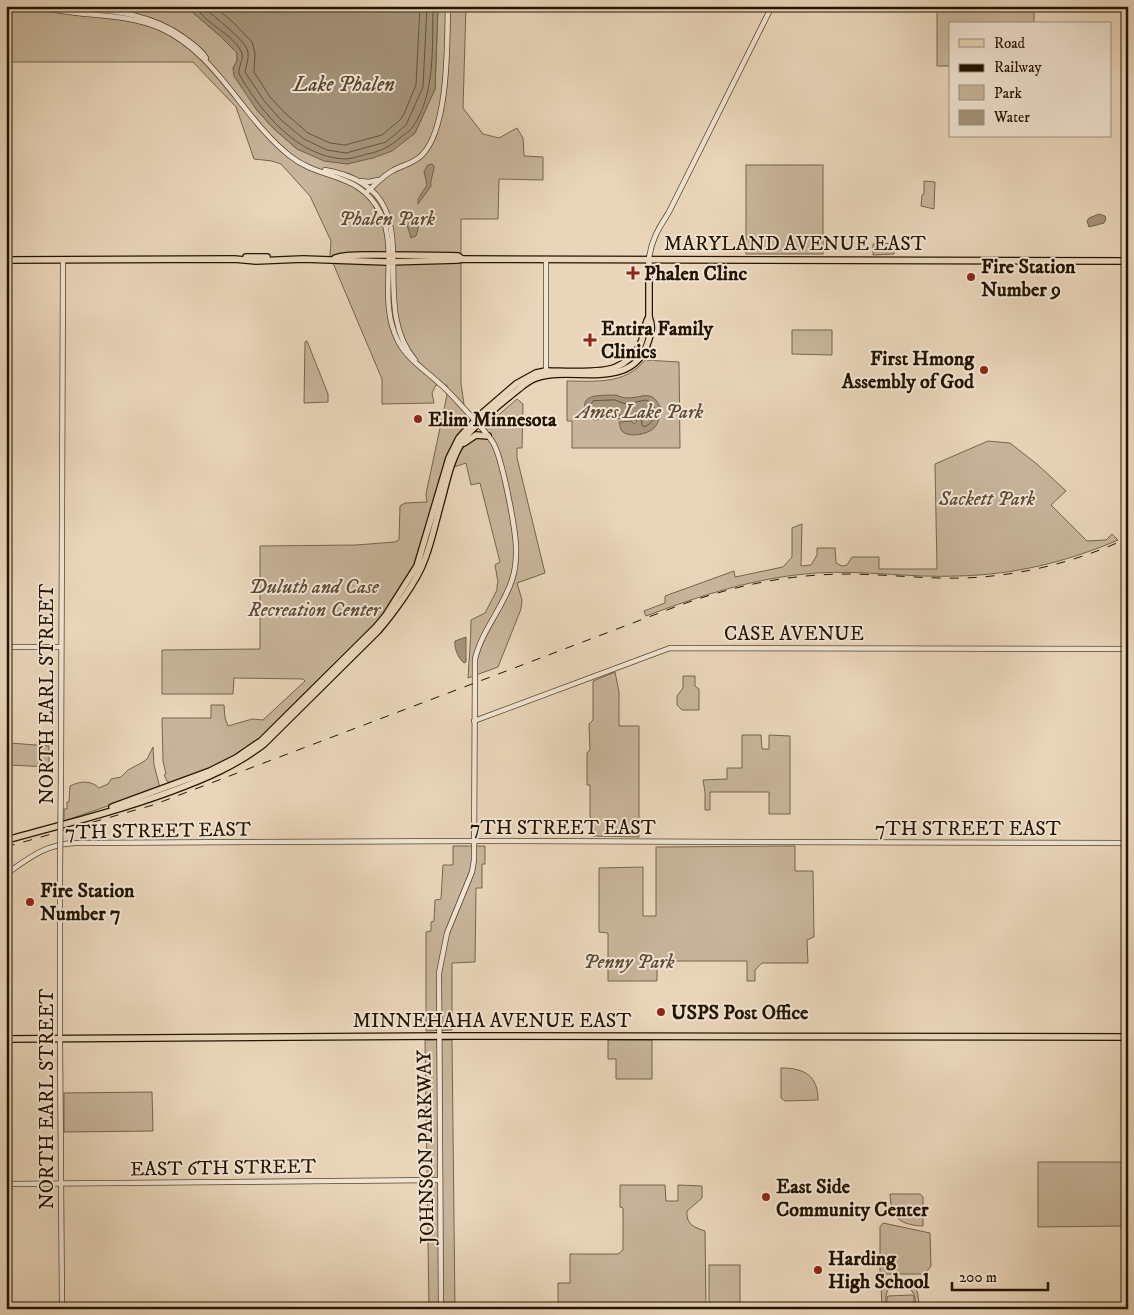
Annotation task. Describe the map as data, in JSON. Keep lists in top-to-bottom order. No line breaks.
{"streets":{"main road":["MARYLAND AVENUE EAST","MINNEHAHA AVENUE EAST"],"street":["CASE AVENUE","NORTH EARL STREET","7TH STREET EAST","JOHNSON PARKWAY","EAST 6TH STREET"]},"crossings":[["MARYLAND AVENUE EAST","NORTH EARL STREET"],["MARYLAND AVENUE EAST","JOHNSON PARKWAY"],["CASE AVENUE","JOHNSON PARKWAY"],["NORTH EARL STREET","MINNEHAHA AVENUE EAST"],["NORTH EARL STREET","EAST 6TH STREET"],["7TH STREET EAST","JOHNSON PARKWAY"],["MINNEHAHA AVENUE EAST","JOHNSON PARKWAY"],["JOHNSON PARKWAY","EAST 6TH STREET"]],"water":["Lake Phalen"],"parks":["Phalen Park","Ames Lake Park","Sackett Park","Duluth and Case Recreation Center","Penny Park"],"places":{"health":["Phalen Clinc","Entira Family Clinics"],"other":["Fire Station Number 9","First Hmong Assembly of God","Elim Minnesota","Fire Station Number 7","USPS Post Office","East Side Community Center","Harding High School"]},"legend":["Road","Railway","Park","Water"],"scale_bar":"200 m"}
